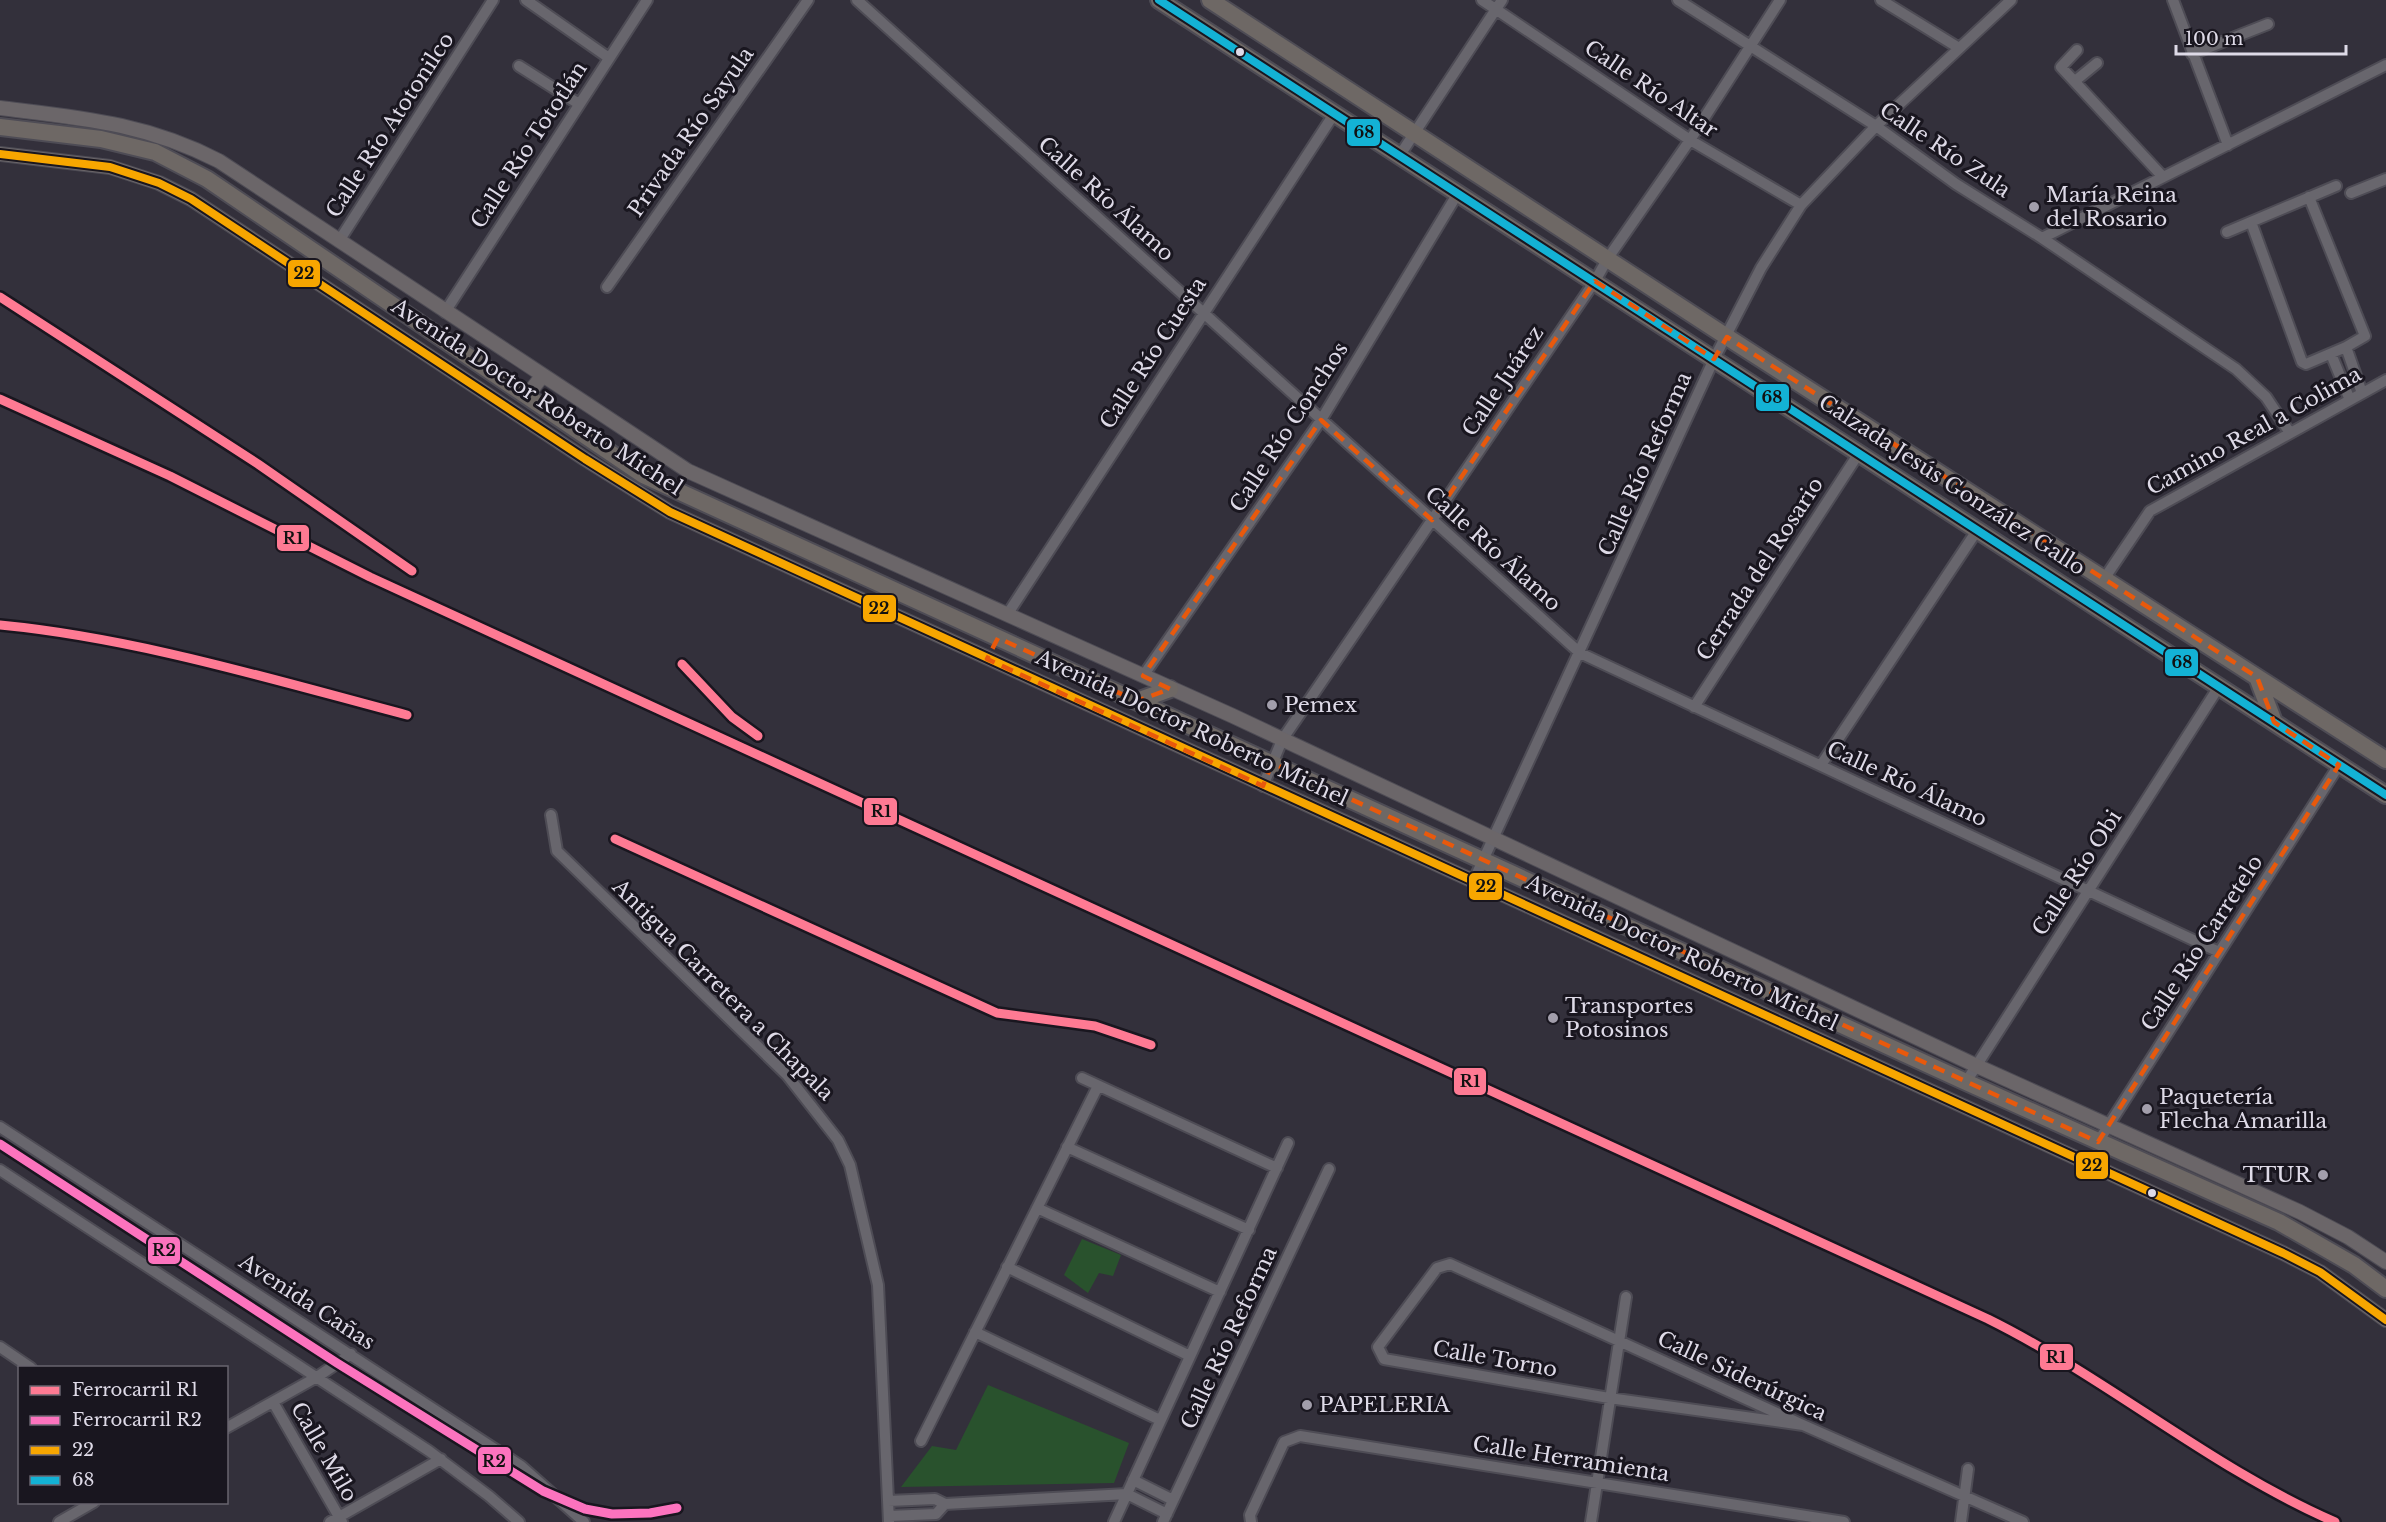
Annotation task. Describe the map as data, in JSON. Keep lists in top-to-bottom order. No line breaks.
{"streets":{"main road":["Avenida Doctor Roberto Michel","Calzada Jesús González Gallo"],"street":["Calle Río Altar","Calle Río Atotonilco","Privada Río Sayula","Calle Río Tototlán","Calle Río Zula","Calle Río Álamo","Calle Río Cuesta","Calle Juárez","Calle Río Conchos","Camino Real a Colima","Calle Río Reforma","Cerrada del Rosario","Calle Río Obi","Calle Río Carretelo","Antigua Carretera a Chapala","Avenida Cañas","Calle Torno","Calle Siderúrgica","Calle Milo","Calle Herramienta"]},"crossings":[["Calle Río Altar","Calle Juárez"],["Calle Río Altar","Calle Río Reforma"],["Calle Río Atotonilco","Avenida Doctor Roberto Michel"],["Calle Río Tototlán","Avenida Doctor Roberto Michel"],["Calle Río Zula","Calle Juárez"],["Calle Río Zula","Camino Real a Colima"],["Calle Río Zula","Calle Río Reforma"],["Calle Río Álamo","Calle Río Cuesta"],["Calle Río Álamo","Calle Juárez"],["Calle Río Álamo","Calle Río Conchos"],["Calle Río Álamo","Calle Río Reforma"],["Calle Río Álamo","Cerrada del Rosario"],["Calle Río Álamo","Calle Río Obi"],["Calle Río Álamo","Calle Río Carretelo"],["Calle Río Cuesta","Avenida Doctor Roberto Michel"],["Calle Río Cuesta","Calzada Jesús González Gallo"],["Calle Juárez","Avenida Doctor Roberto Michel"],["Calle Juárez","Calzada Jesús González Gallo"],["Avenida Doctor Roberto Michel","Calle Río Conchos"],["Avenida Doctor Roberto Michel","Calle Río Reforma"],["Avenida Doctor Roberto Michel","Calle Río Obi"],["Avenida Doctor Roberto Michel","Calle Río Carretelo"],["Calle Río Conchos","Calzada Jesús González Gallo"],["Camino Real a Colima","Calzada Jesús González Gallo"],["Calle Río Reforma","Calzada Jesús González Gallo"],["Calzada Jesús González Gallo","Cerrada del Rosario"],["Calzada Jesús González Gallo","Calle Río Obi"],["Calzada Jesús González Gallo","Calle Río Carretelo"],["Calle Torno","Calle Siderúrgica"]],"places":["María Reina del Rosario","Pemex","Transportes Potosinos","Paquetería Flecha Amarilla","TTUR","PAPELERIA"],"lines":["transit line 68","transit line 22","rail line R1","rail line R2"],"legend":["Ferrocarril R1","Ferrocarril R2","22","68"],"scale_bar":"100 m"}
